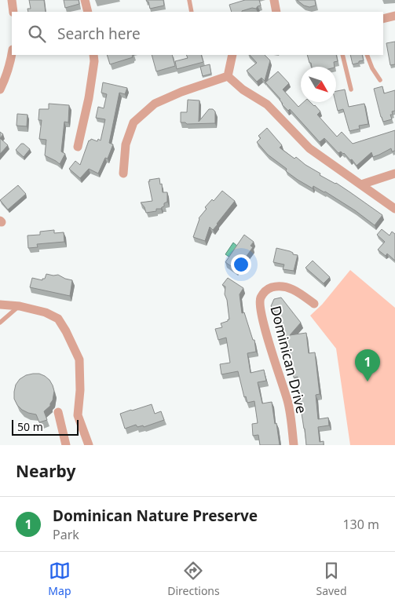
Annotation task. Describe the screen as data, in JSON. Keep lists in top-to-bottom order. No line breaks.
{"streets":{"street":["Dominican Drive"]},"scale_bar":"50 m","north":"bottom right","page":{"search":"Search here","pins":"1","scale":"50 m","heading":"Nearby","list":[{"mark":"1","name":"Dominican Nature Preserve","note":"Park","value":"130 m"}],"nav":["Map","Directions","Saved"]}}
